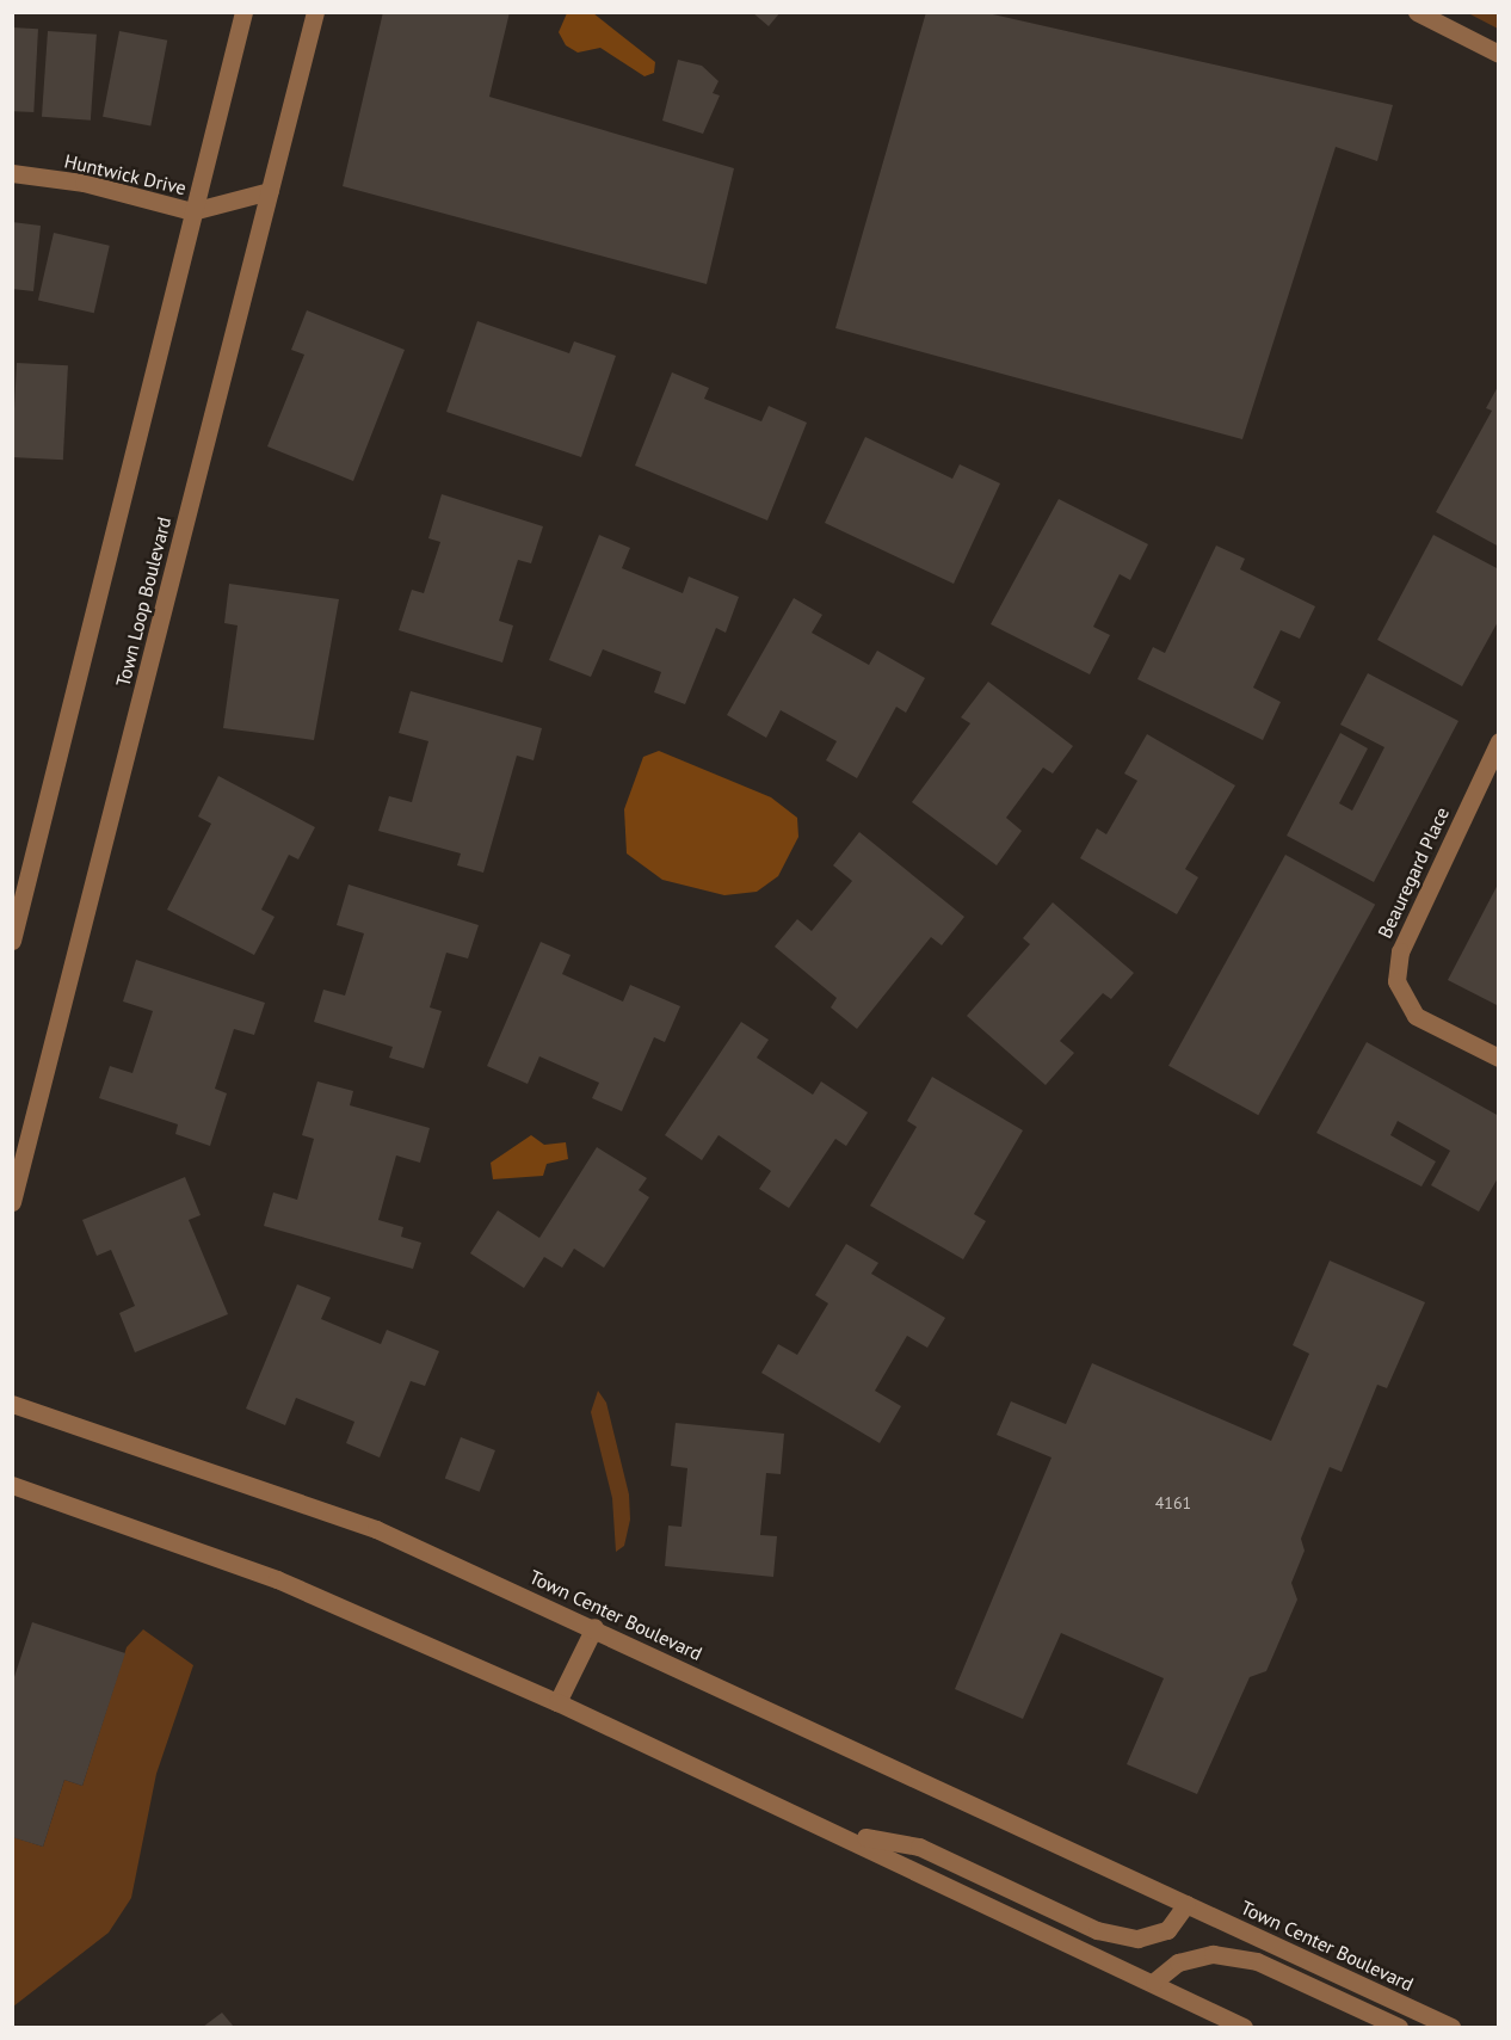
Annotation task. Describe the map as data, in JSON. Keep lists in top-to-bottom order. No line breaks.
{"streets":{"street":["Huntwick Drive","Town Loop Boulevard","Beauregard Place","Town Center Boulevard"]},"crossings":[["Huntwick Drive","Town Loop Boulevard"]],"house_numbers":["4161"]}
